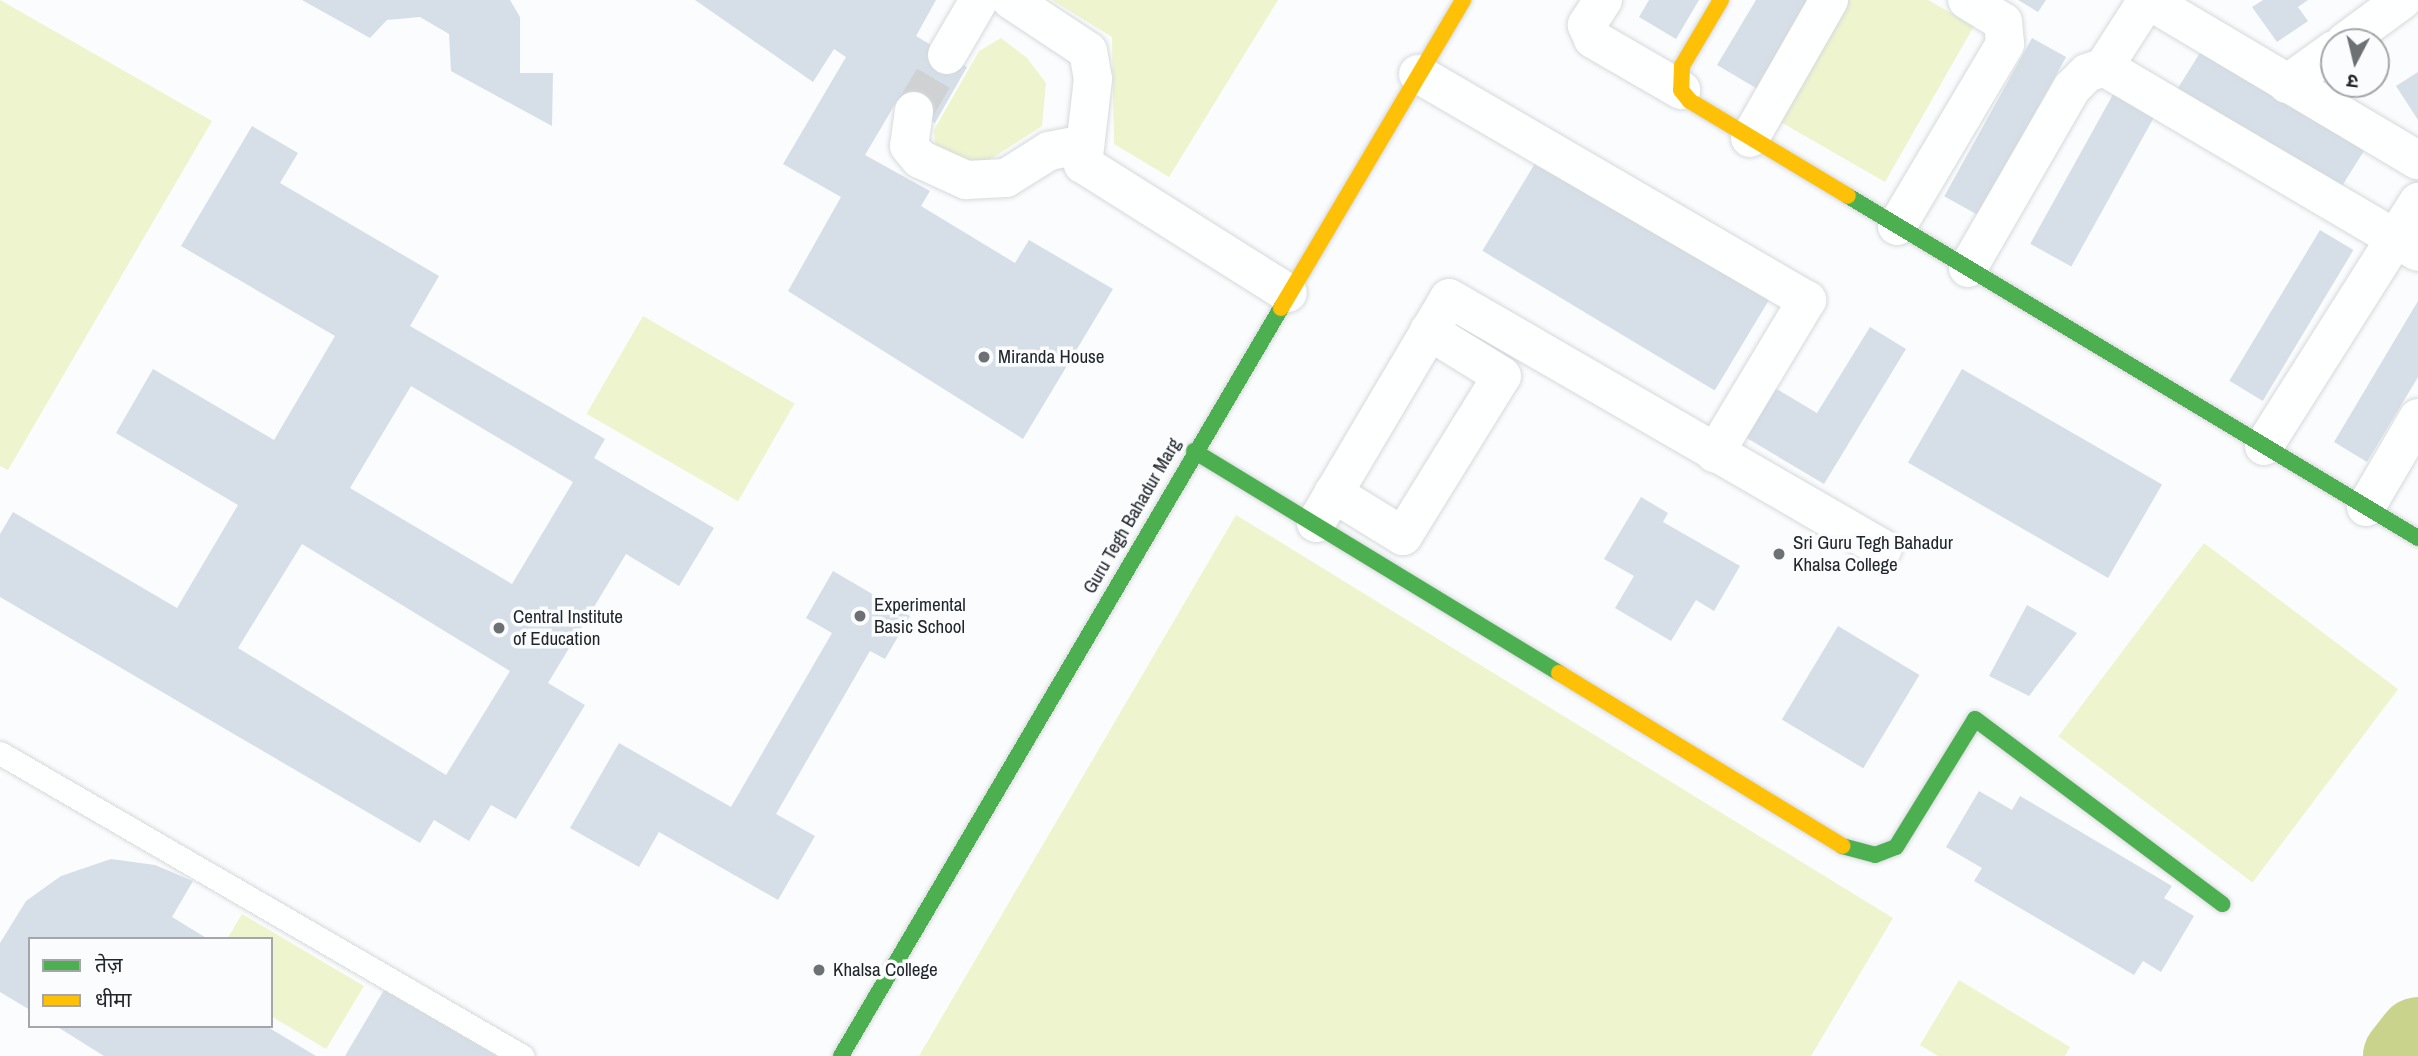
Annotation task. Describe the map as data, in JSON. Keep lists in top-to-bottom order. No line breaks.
{"streets":{"street":["Guru Tegh Bahadur Marg"]},"places":["Miranda House","Sri Guru Tegh Bahadur Khalsa College","Experimental Basic School","Central Institute of Education","Khalsa College"],"legend":["तेज़","धीमा"],"north":"bottom"}
